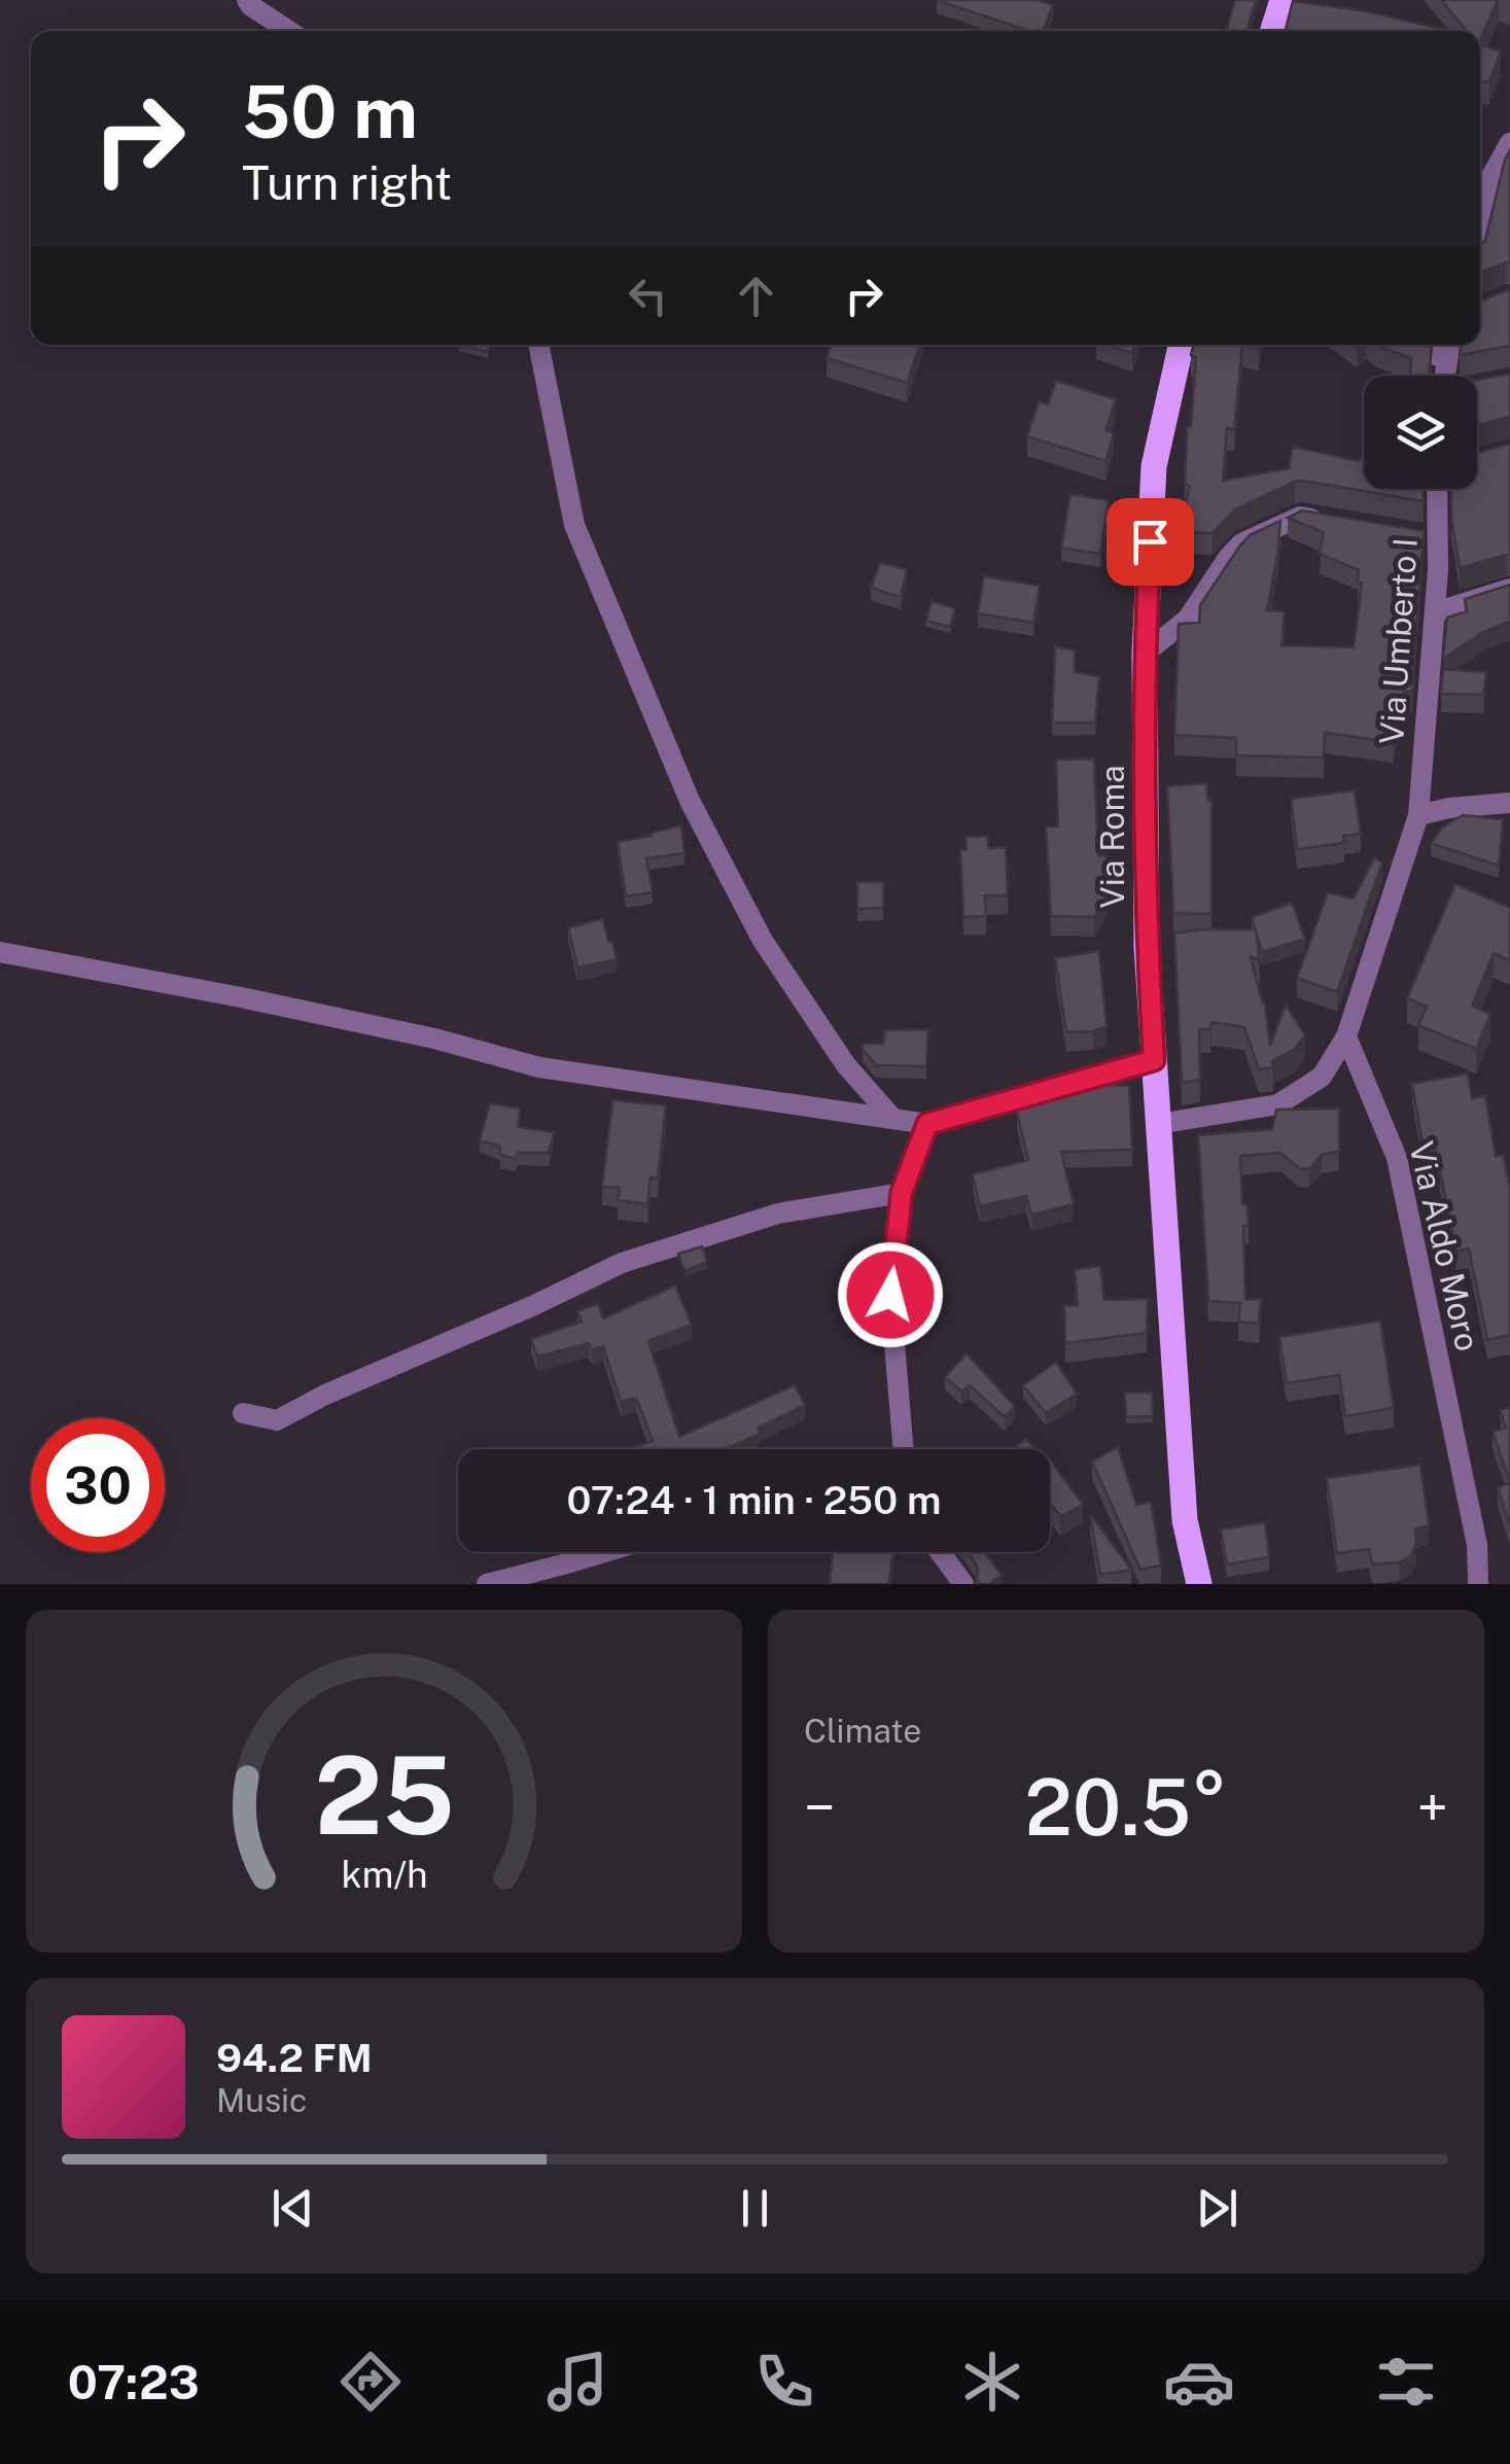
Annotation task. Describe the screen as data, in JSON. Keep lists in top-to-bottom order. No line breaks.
{"streets":{"main road":["Via Roma"],"street":["Via Umberto I","Via Aldo Moro"]},"page":{"turn":["50 m","Turn right"],"limit":"30","trip":"07:24 · 1 min · 250 m","tile":"Climate","heat":["−","20.5°","+"],"song":["94.2 FM","Music"],"tabs":"07:23","gauge":["25","km/h"]}}
